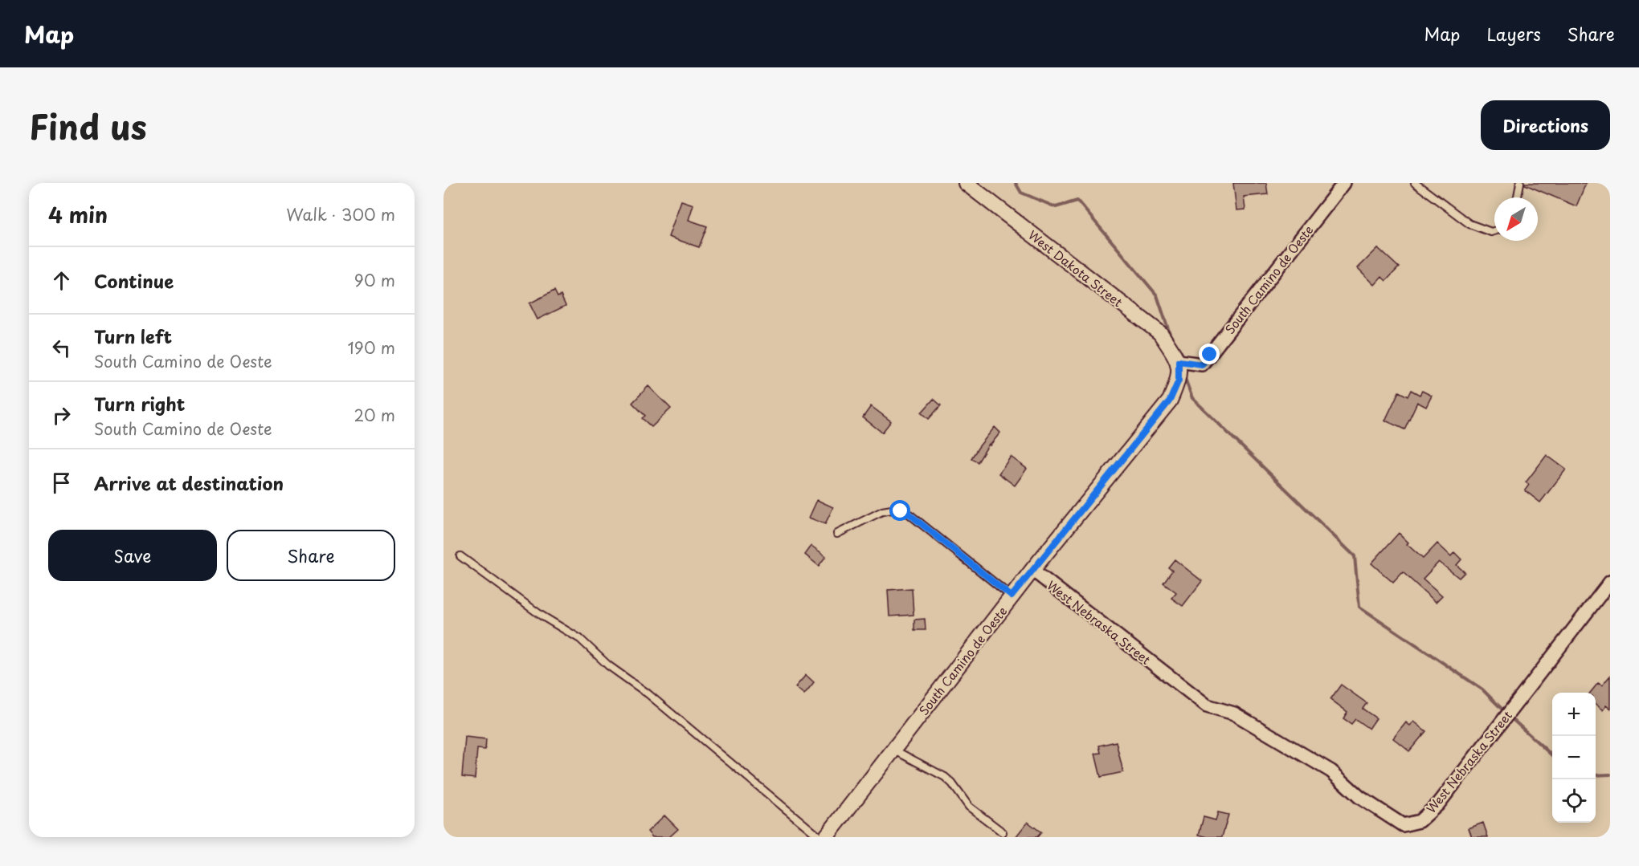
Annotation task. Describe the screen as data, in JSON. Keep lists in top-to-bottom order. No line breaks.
{"streets":{"street":["West Dakota Street","South Camino de Oeste","West Nebraska Street"]},"crossings":[["West Dakota Street","South Camino de Oeste"],["South Camino de Oeste","West Nebraska Street"]],"north":"bottom left","page":{"header":"Map","nav":["Map","Layers","Share"],"title":"Find us","buttons":["Directions",["Save","Share"]],"heading":["4 min","Walk · 300 m"],"list":[["Continue","90 m"],["Turn left","South Camino de Oeste","190 m"],["Turn right","South Camino de Oeste","20 m"],"Arrive at destination"],"map_buttons":["+","−"]}}
